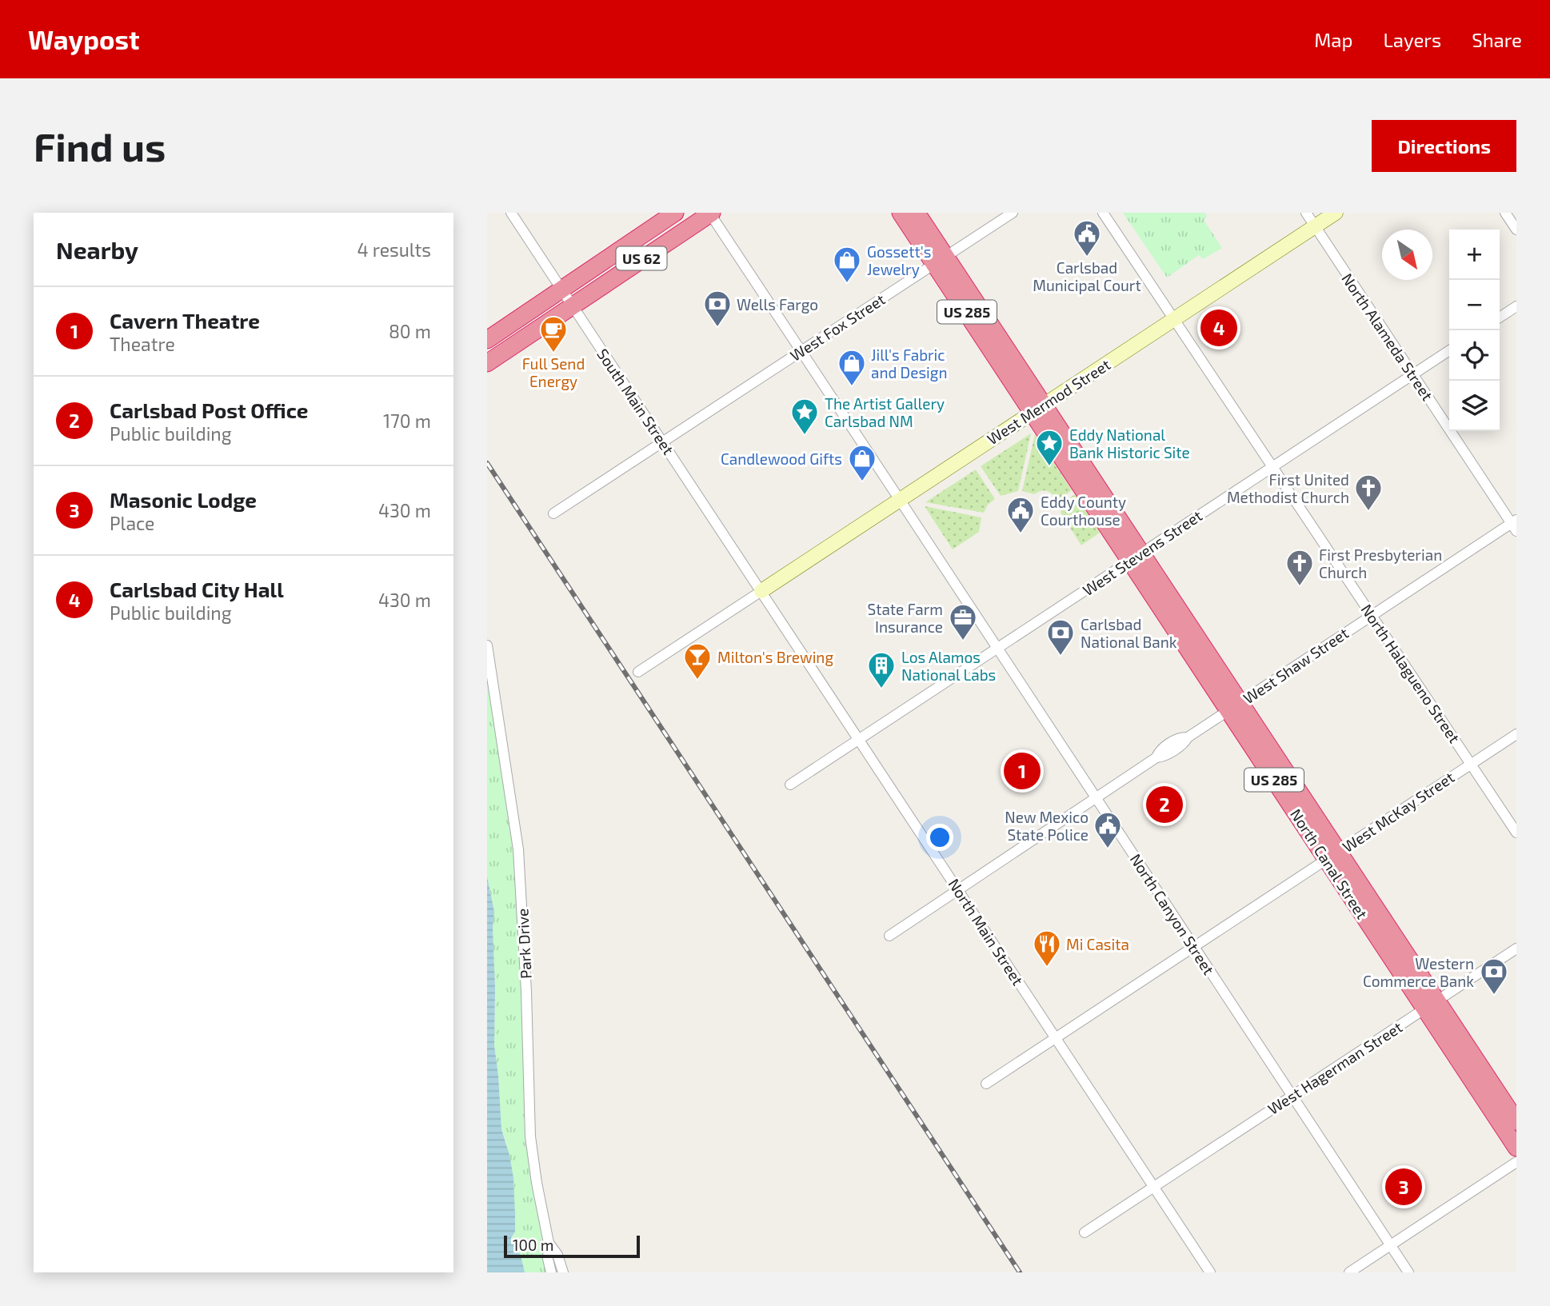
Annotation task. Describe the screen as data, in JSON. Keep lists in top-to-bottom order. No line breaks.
{"streets":{"highway":["US 62","US 285","North Canal Street"],"street":["West Fox Street","North Alameda Street","South Main Street","West Mermod Street","West Stevens Street","West Shaw Street","North Halagueno Street","West McKay Street","North Canyon Street","North Main Street","Park Drive","West Hagerman Street"]},"crossings":[["US 62","South Main Street"],["US 62","North Canyon Street"],["US 285","West Fox Street"],["US 285","West Mermod Street"],["US 285","North Canal Street"],["West Fox Street","South Main Street"],["West Fox Street","North Canyon Street"],["North Alameda Street","West Mermod Street"],["North Alameda Street","West Stevens Street"],["North Alameda Street","West Shaw Street"],["South Main Street","West Mermod Street"],["South Main Street","North Main Street"],["West Mermod Street","North Halagueno Street"],["West Mermod Street","North Canal Street"],["West Mermod Street","North Canyon Street"],["West Mermod Street","North Main Street"],["West Stevens Street","North Halagueno Street"],["West Stevens Street","North Canal Street"],["West Stevens Street","North Canyon Street"],["West Stevens Street","North Main Street"],["West Shaw Street","North Halagueno Street"],["West Shaw Street","North Canal Street"],["West Shaw Street","North Canyon Street"],["West Shaw Street","North Main Street"],["North Halagueno Street","West McKay Street"],["West McKay Street","North Canal Street"],["West McKay Street","North Canyon Street"],["West McKay Street","North Main Street"],["North Canal Street","West Hagerman Street"],["North Canyon Street","West Hagerman Street"],["North Main Street","West Hagerman Street"]],"places":{"public building":["Carlsbad Municipal Court","Eddy County Courthouse","New Mexico State Police"],"shop":["Gossett's Jewelry","Jill's Fabric and Design","Candlewood Gifts"],"bank":["Wells Fargo","Carlsbad National Bank","Western Commerce Bank"],"cafe":["Full Send Energy"],"place":["The Artist Gallery Carlsbad NM","Eddy National Bank Historic Site"],"church":["First United Methodist Church","First Presbyterian Church"],"office":["State Farm Insurance"],"bar":["Milton's Brewing"],"building":["Los Alamos National Labs"],"restaurant":["Mi Casita"]},"scale_bar":"100 m","north":"bottom right","page":{"header":"Waypost","nav":["Map","Layers","Share"],"buttons":"Directions","title":"Find us","heading":["Nearby","4 results"],"map_buttons":["+","−"],"list":[{"mark":"1","name":"Cavern Theatre","note":"Theatre","value":"80 m"},{"mark":"2","name":"Carlsbad Post Office","note":"Public building","value":"170 m"},{"mark":"3","name":"Masonic Lodge","note":"Place","value":"430 m"},{"mark":"4","name":"Carlsbad City Hall","note":"Public building","value":"430 m"}],"pins":["4","1","2","3"],"scale":"100 m"}}
